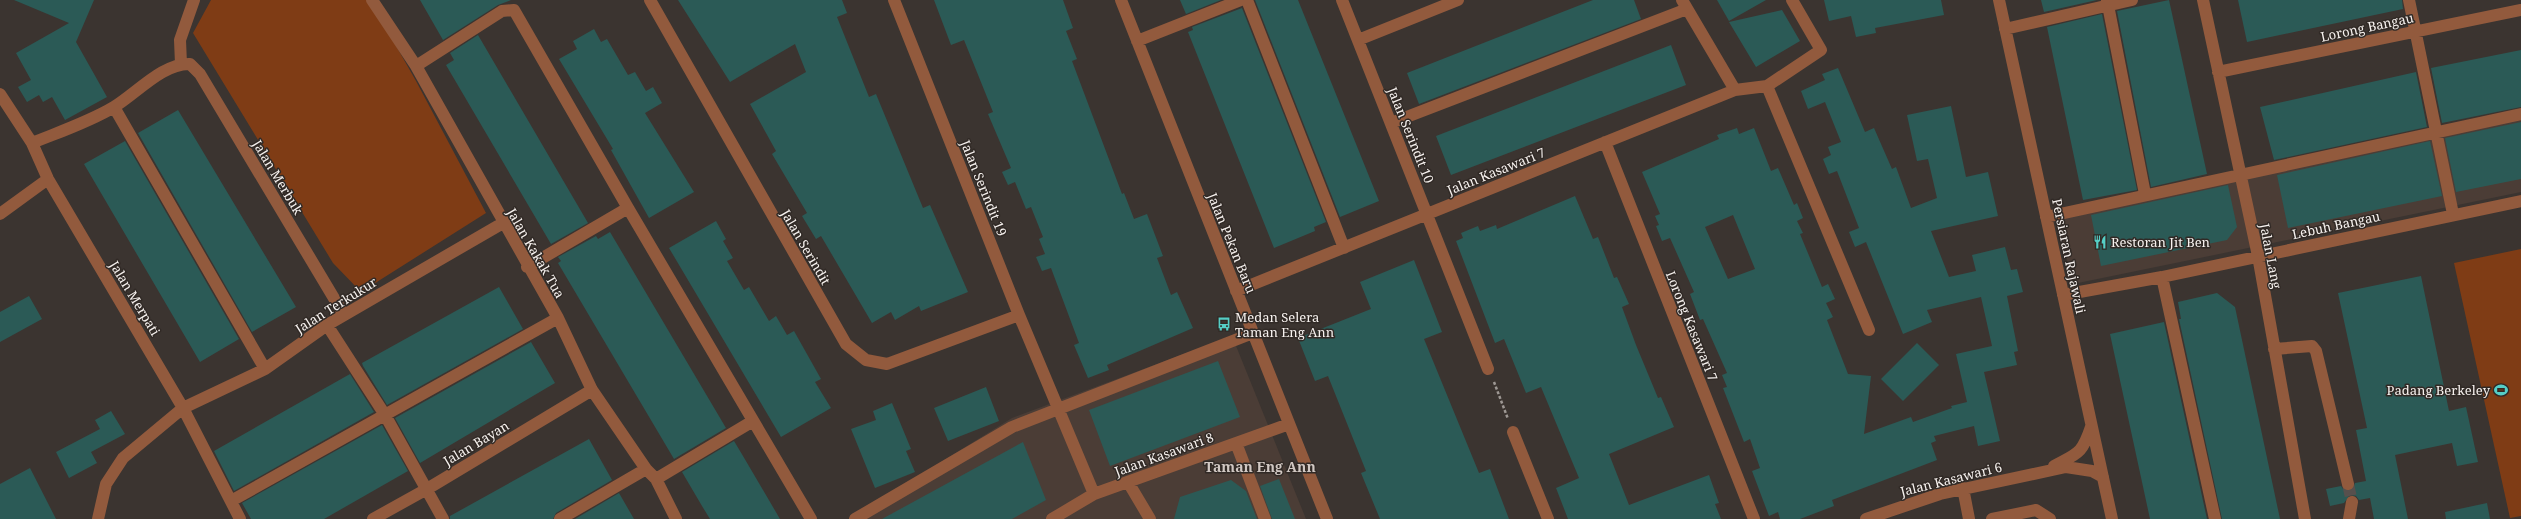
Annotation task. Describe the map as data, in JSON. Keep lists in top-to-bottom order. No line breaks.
{"streets":{"street":["Lorong Bangau","Jalan Serindit 10","Jalan Kasawari 7","Jalan Merbuk","Jalan Serindit 19","Lebuh Bangau","Jalan Pekan Baru","Jalan Serindit","Jalan Kakak Tua","Persiaran Rajawali","Jalan Lang","Jalan Merpati","Jalan Terkukur","Lorong Kasawari 7","Jalan Bayan","Jalan Kasawari 8","Jalan Kasawari 6"]},"crossings":[["Lorong Bangau","Jalan Lang"],["Jalan Serindit 10","Jalan Kasawari 7"],["Jalan Kasawari 7","Jalan Pekan Baru"],["Jalan Kasawari 7","Lorong Kasawari 7"],["Jalan Merbuk","Jalan Terkukur"],["Jalan Serindit 19","Jalan Serindit"],["Jalan Serindit 19","Jalan Kasawari 8"],["Lebuh Bangau","Persiaran Rajawali"],["Lebuh Bangau","Jalan Lang"],["Jalan Pekan Baru","Jalan Kasawari 8"],["Jalan Kakak Tua","Jalan Terkukur"],["Jalan Kakak Tua","Jalan Bayan"],["Jalan Merpati","Jalan Terkukur"]],"districts":["Taman Eng Ann"],"places":{"restaurant":["Restoran Jit Ben"],"bus stop":["Medan Selera Taman Eng Ann"],"sports":["Padang Berkeley"]}}
